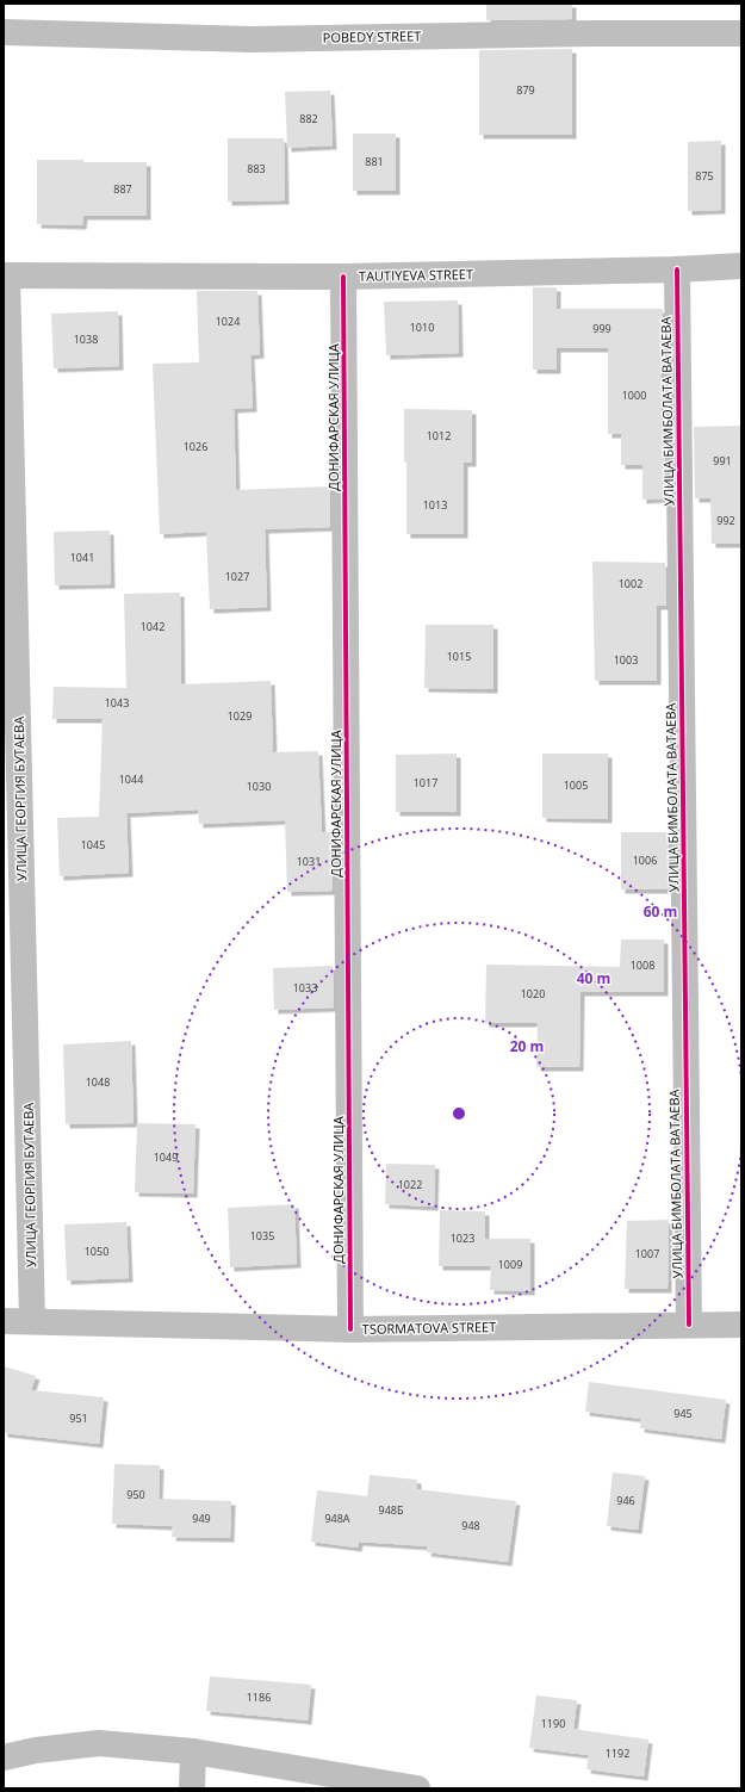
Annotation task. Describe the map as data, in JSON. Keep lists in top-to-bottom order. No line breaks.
{"streets":{"street":["POBEDY STREET","TAUTIYEVA STREET","УЛИЦА БИМБОЛАТА ВАТАЕВА","ДОНИФАРСКАЯ УЛИЦА","УЛИЦА ГЕОРГИЯ БУТАЕВА","TSORMATOVA STREET"]},"crossings":[["TAUTIYEVA STREET","УЛИЦА БИМБОЛАТА ВАТАЕВА"],["TAUTIYEVA STREET","ДОНИФАРСКАЯ УЛИЦА"],["TAUTIYEVA STREET","УЛИЦА ГЕОРГИЯ БУТАЕВА"],["УЛИЦА БИМБОЛАТА ВАТАЕВА","TSORMATOVA STREET"],["ДОНИФАРСКАЯ УЛИЦА","TSORMATOVA STREET"],["УЛИЦА ГЕОРГИЯ БУТАЕВА","TSORMATOVA STREET"]],"house_numbers":["879","882","881","883","875","887","1024","1010","999","1038","1000","1012","1026","991","1013","992","1041","1027","1002","1042","1015","1003","1043","1029","1044","1017","1005","1030","1045","1006","1031","1008","1033","1020","1048","1049","1022","1035","1023","1050","1007","1009","945","951","950","946","948Б","949","948А","948","1186","1190","1192"],"rings":["60 m","40 m","20 m"]}
